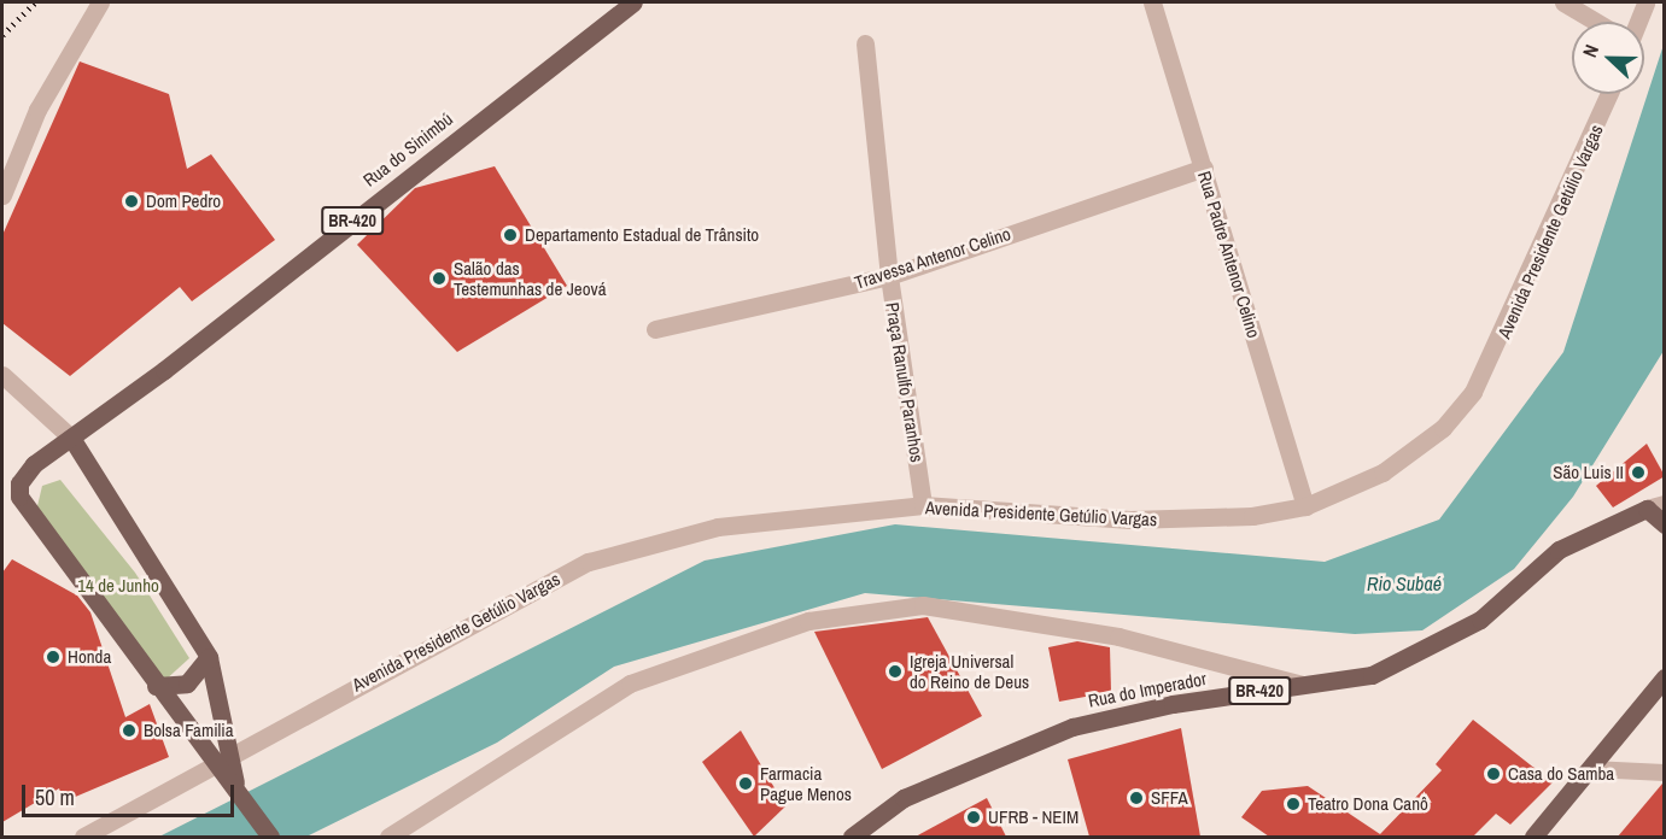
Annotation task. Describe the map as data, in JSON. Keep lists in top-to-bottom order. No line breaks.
{"streets":{"main road":["Rua do Sinimbú","BR-420","Rua do Imperador"],"street":["Avenida Presidente Getúlio Vargas","Rua Padre Antenor Celino","Travessa Antenor Celino","Praça Ranulfo Paranhos"]},"crossings":[["Rua do Sinimbú","BR-420"],["BR-420","Avenida Presidente Getúlio Vargas"],["BR-420","Rua do Imperador"],["Avenida Presidente Getúlio Vargas","Rua Padre Antenor Celino"],["Avenida Presidente Getúlio Vargas","Praça Ranulfo Paranhos"],["Rua Padre Antenor Celino","Travessa Antenor Celino"],["Travessa Antenor Celino","Praça Ranulfo Paranhos"]],"water":["Rio Subaé"],"parks":["14 de Junho"],"places":["Dom Pedro","Departamento Estadual de Trânsito","Salão das Testemunhas de Jeová","São Luis II","Honda","Igreja Universal do Reino de Deus","Bolsa Familia","Casa do Samba","Farmacia Pague Menos","SFFA","Teatro Dona Canô","UFRB - NEIM"],"scale_bar":"50 m","north":"left"}
